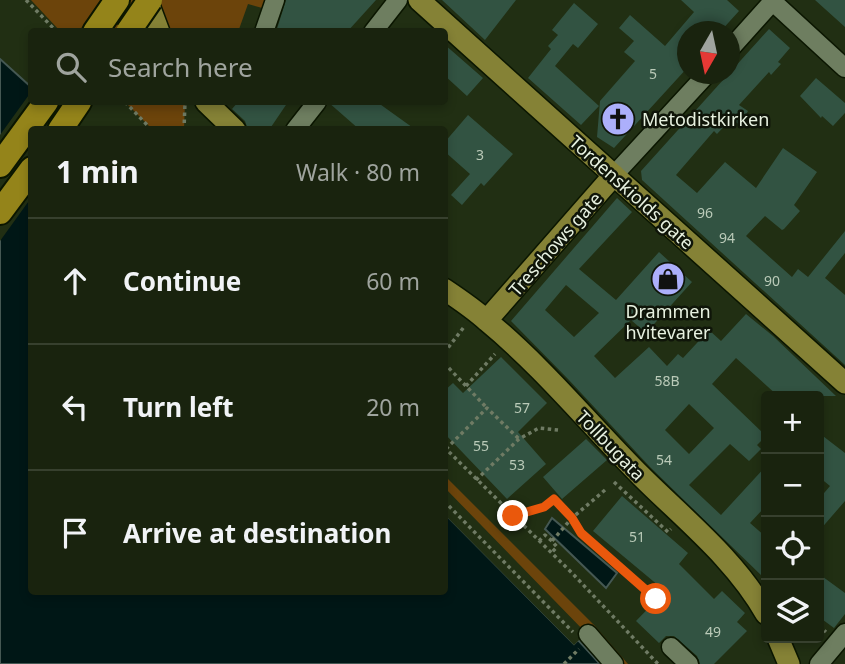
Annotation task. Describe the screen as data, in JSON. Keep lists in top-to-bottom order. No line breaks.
{"streets":{"main road":["Tordenskiolds gate","Treschows gate","Tollbugata"]},"crossings":[["Tordenskiolds gate","Treschows gate"],["Treschows gate","Tollbugata"]],"places":{"church":["Metodistkirken"],"shop":["Drammen hvitevarer"]},"house_numbers":["5","3","96","94","90","58B","57","55","54","53","51","49"],"north":"bottom","page":{"search":"Search here","heading":["1 min","Walk · 80 m"],"list":[["Continue","60 m"],["Turn left","20 m"],"Arrive at destination"],"map_buttons":["+","−"]}}
